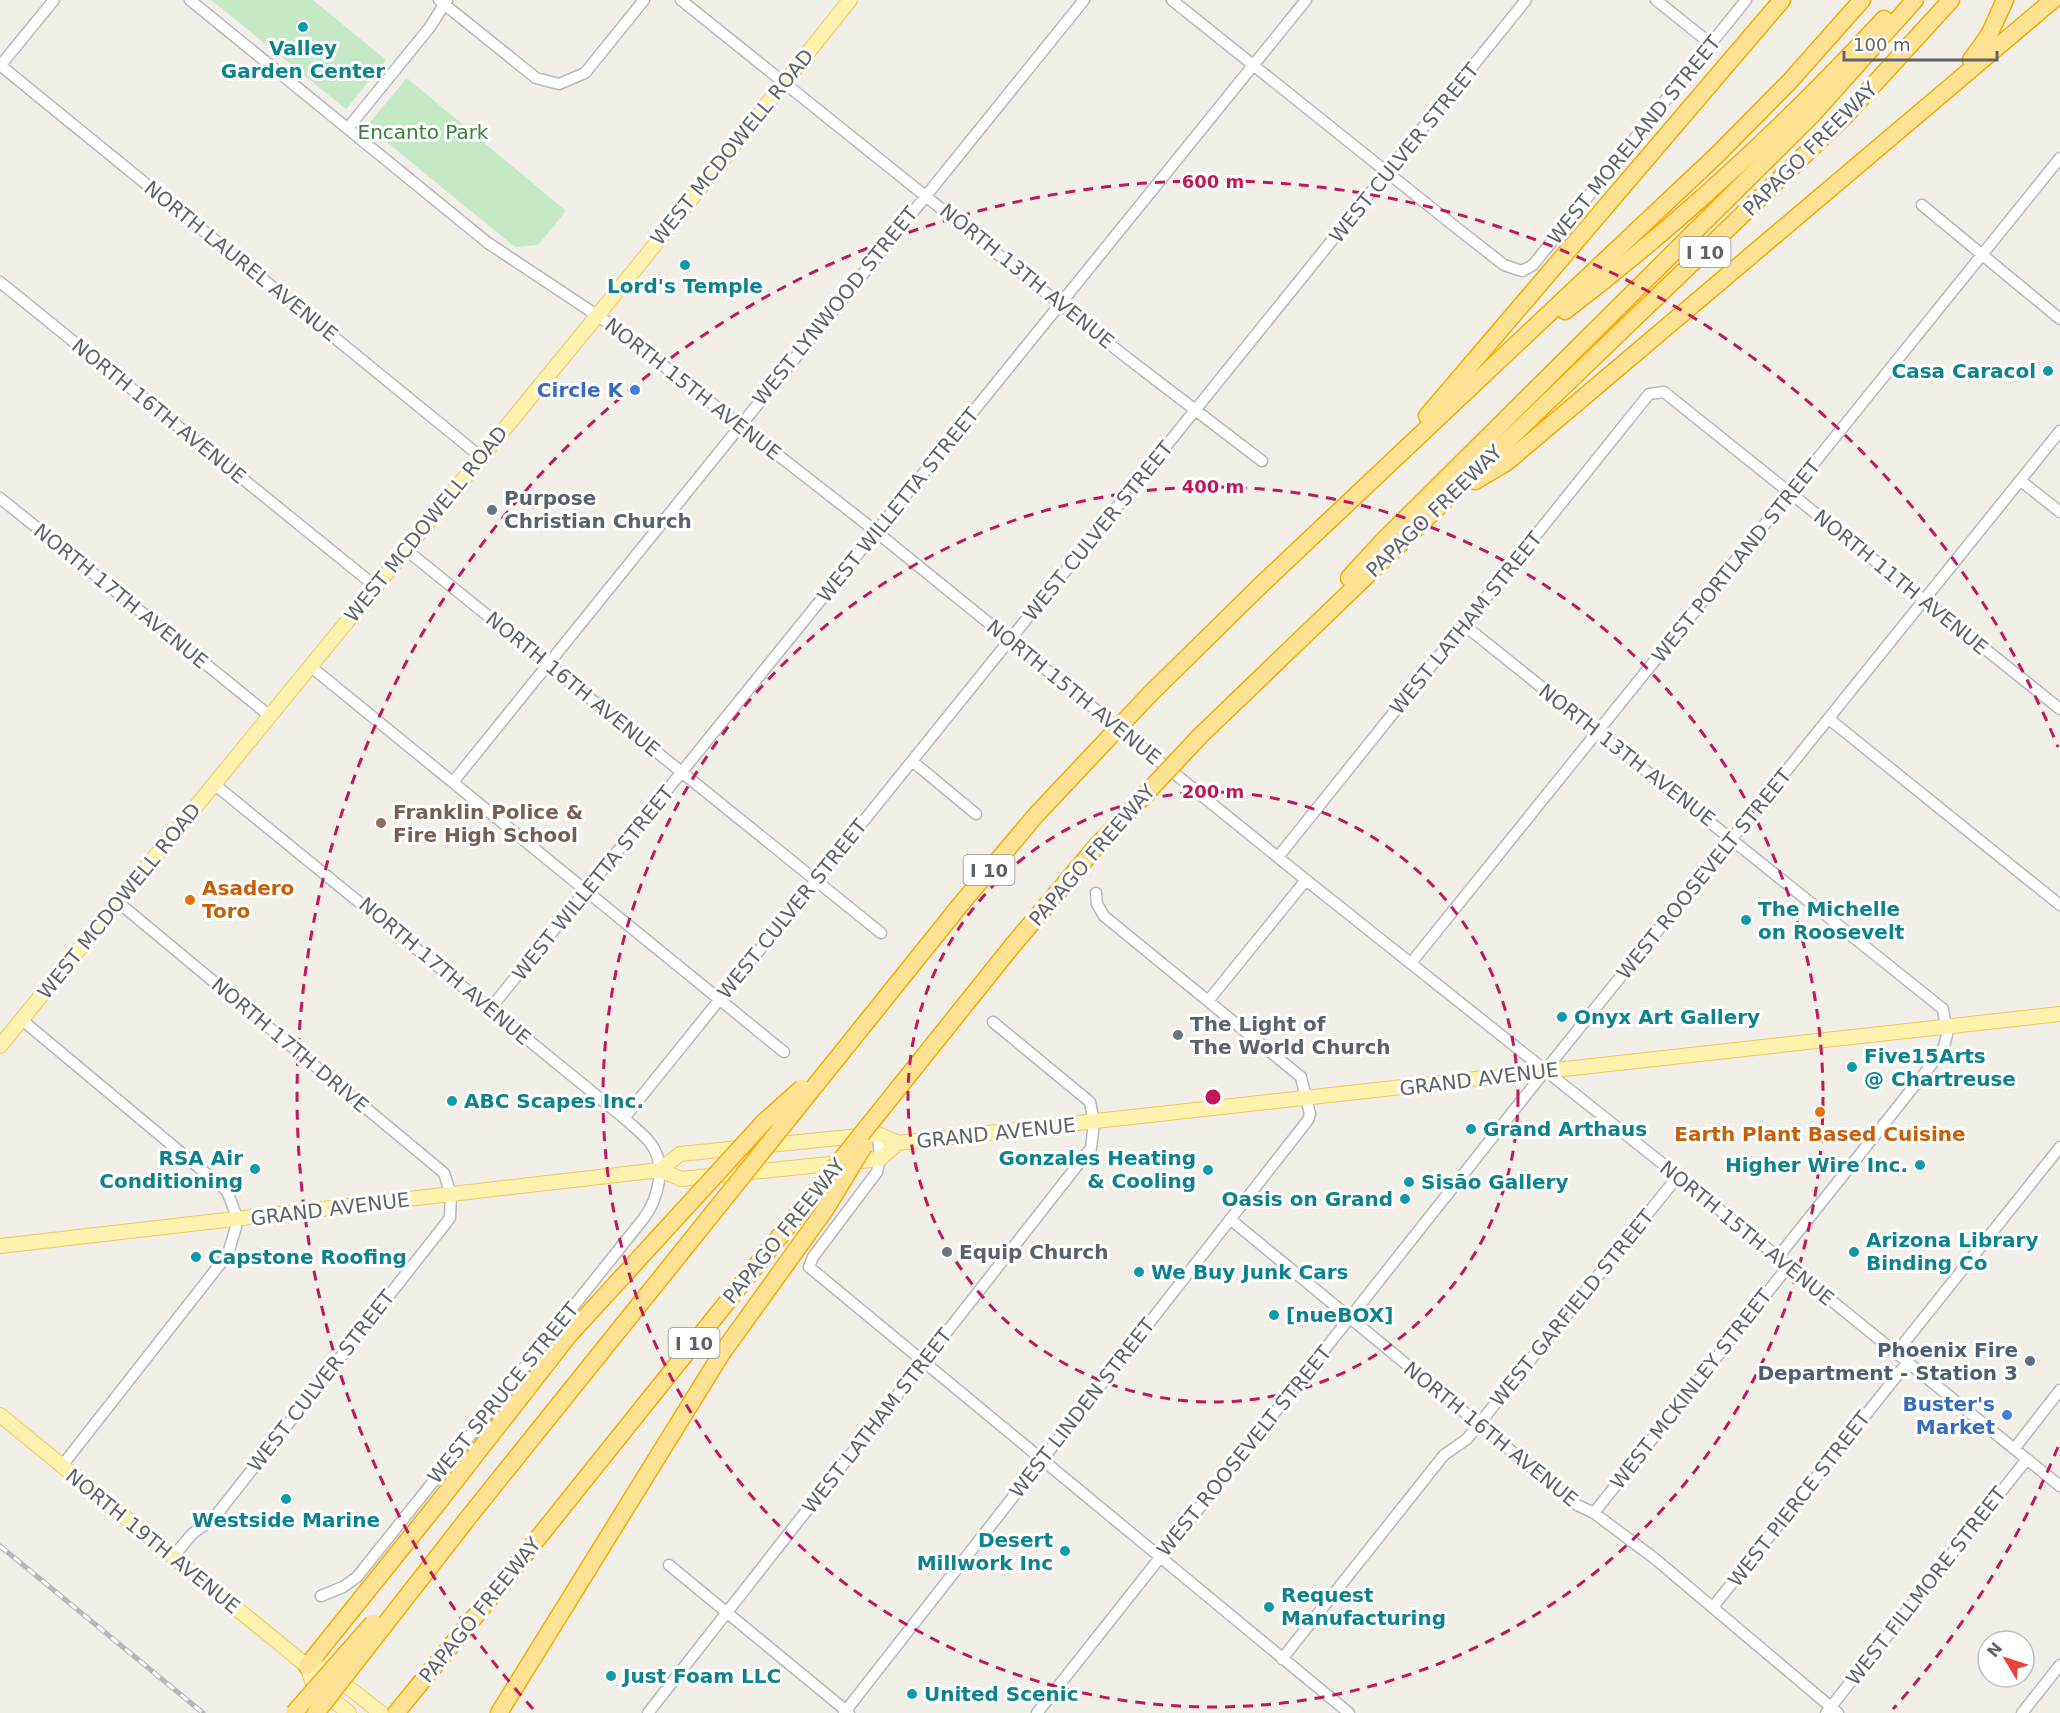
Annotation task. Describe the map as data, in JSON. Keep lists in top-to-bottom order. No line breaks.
{"streets":{"highway":["PAPAGO FREEWAY","I 10"],"main road":["WEST MCDOWELL ROAD","GRAND AVENUE","NORTH 19TH AVENUE"],"street":["WEST MORELAND STREET","WEST CULVER STREET","NORTH LAUREL AVENUE","NORTH 13TH AVENUE","WEST LYNWOOD STREET","NORTH 15TH AVENUE","NORTH 16TH AVENUE","WEST WILLETTA STREET","WEST PORTLAND STREET","NORTH 11TH AVENUE","NORTH 17TH AVENUE","WEST LATHAM STREET","WEST ROOSEVELT STREET","NORTH 17TH DRIVE","WEST GARFIELD STREET","WEST MCKINLEY STREET","WEST SPRUCE STREET","WEST LINDEN STREET","WEST PIERCE STREET","WEST FILLMORE STREET"]},"crossings":[["WEST MORELAND STREET","WEST CULVER STREET"],["WEST MCDOWELL ROAD","NORTH LAUREL AVENUE"],["WEST MCDOWELL ROAD","NORTH 13TH AVENUE"],["WEST MCDOWELL ROAD","NORTH 15TH AVENUE"],["WEST MCDOWELL ROAD","NORTH 16TH AVENUE"],["WEST MCDOWELL ROAD","NORTH 17TH AVENUE"],["WEST MCDOWELL ROAD","NORTH 17TH DRIVE"],["WEST CULVER STREET","NORTH 13TH AVENUE"],["WEST CULVER STREET","NORTH 15TH AVENUE"],["WEST CULVER STREET","NORTH 16TH AVENUE"],["WEST CULVER STREET","NORTH 17TH AVENUE"],["WEST CULVER STREET","NORTH 17TH DRIVE"],["WEST CULVER STREET","GRAND AVENUE"],["WEST CULVER STREET","NORTH 19TH AVENUE"],["NORTH 13TH AVENUE","WEST LYNWOOD STREET"],["NORTH 13TH AVENUE","WEST WILLETTA STREET"],["NORTH 13TH AVENUE","WEST PORTLAND STREET"],["NORTH 13TH AVENUE","WEST LATHAM STREET"],["NORTH 13TH AVENUE","WEST ROOSEVELT STREET"],["NORTH 13TH AVENUE","GRAND AVENUE"],["WEST LYNWOOD STREET","NORTH 15TH AVENUE"],["WEST LYNWOOD STREET","NORTH 16TH AVENUE"],["NORTH 15TH AVENUE","WEST WILLETTA STREET"],["NORTH 15TH AVENUE","WEST PORTLAND STREET"],["NORTH 15TH AVENUE","WEST LATHAM STREET"],["NORTH 15TH AVENUE","WEST ROOSEVELT STREET"],["NORTH 15TH AVENUE","GRAND AVENUE"],["NORTH 15TH AVENUE","WEST GARFIELD STREET"],["NORTH 15TH AVENUE","WEST MCKINLEY STREET"],["NORTH 15TH AVENUE","WEST PIERCE STREET"],["NORTH 15TH AVENUE","WEST FILLMORE STREET"],["NORTH 16TH AVENUE","WEST WILLETTA STREET"],["NORTH 16TH AVENUE","WEST ROOSEVELT STREET"],["NORTH 16TH AVENUE","WEST GARFIELD STREET"],["NORTH 16TH AVENUE","WEST MCKINLEY STREET"],["NORTH 16TH AVENUE","WEST LINDEN STREET"],["NORTH 16TH AVENUE","WEST PIERCE STREET"],["NORTH 16TH AVENUE","WEST FILLMORE STREET"],["WEST WILLETTA STREET","NORTH 17TH AVENUE"],["WEST PORTLAND STREET","NORTH 11TH AVENUE"],["NORTH 11TH AVENUE","WEST LATHAM STREET"],["NORTH 11TH AVENUE","WEST ROOSEVELT STREET"],["NORTH 17TH AVENUE","GRAND AVENUE"],["NORTH 17TH AVENUE","WEST SPRUCE STREET"],["WEST LATHAM STREET","GRAND AVENUE"],["WEST ROOSEVELT STREET","GRAND AVENUE"],["NORTH 17TH DRIVE","GRAND AVENUE"],["GRAND AVENUE","WEST SPRUCE STREET"],["GRAND AVENUE","WEST LINDEN STREET"]],"parks":["Encanto Park"],"places":["Valley Garden Center","Lord's Temple","Casa Caracol","Circle K","Purpose Christian Church","Franklin Police & Fire High School","Asadero Toro","The Michelle on Roosevelt","Onyx Art Gallery","The Light of The World Church","Five15Arts @ Chartreuse","ABC Scapes Inc.","Earth Plant Based Cuisine","Grand Arthaus","Higher Wire Inc.","RSA Air Conditioning","Gonzales Heating & Cooling","Sisāo Gallery","Oasis on Grand","Equip Church","Arizona Library Binding Co","Capstone Roofing","We Buy Junk Cars","[nueBOX]","Phoenix Fire Department - Station 3","Buster's Market","Westside Marine","Desert Millwork Inc","Request Manufacturing","Just Foam LLC","United Scenic"],"scale_bar":"100 m","north":"top left","rings":["600 m","400 m","200 m"]}
